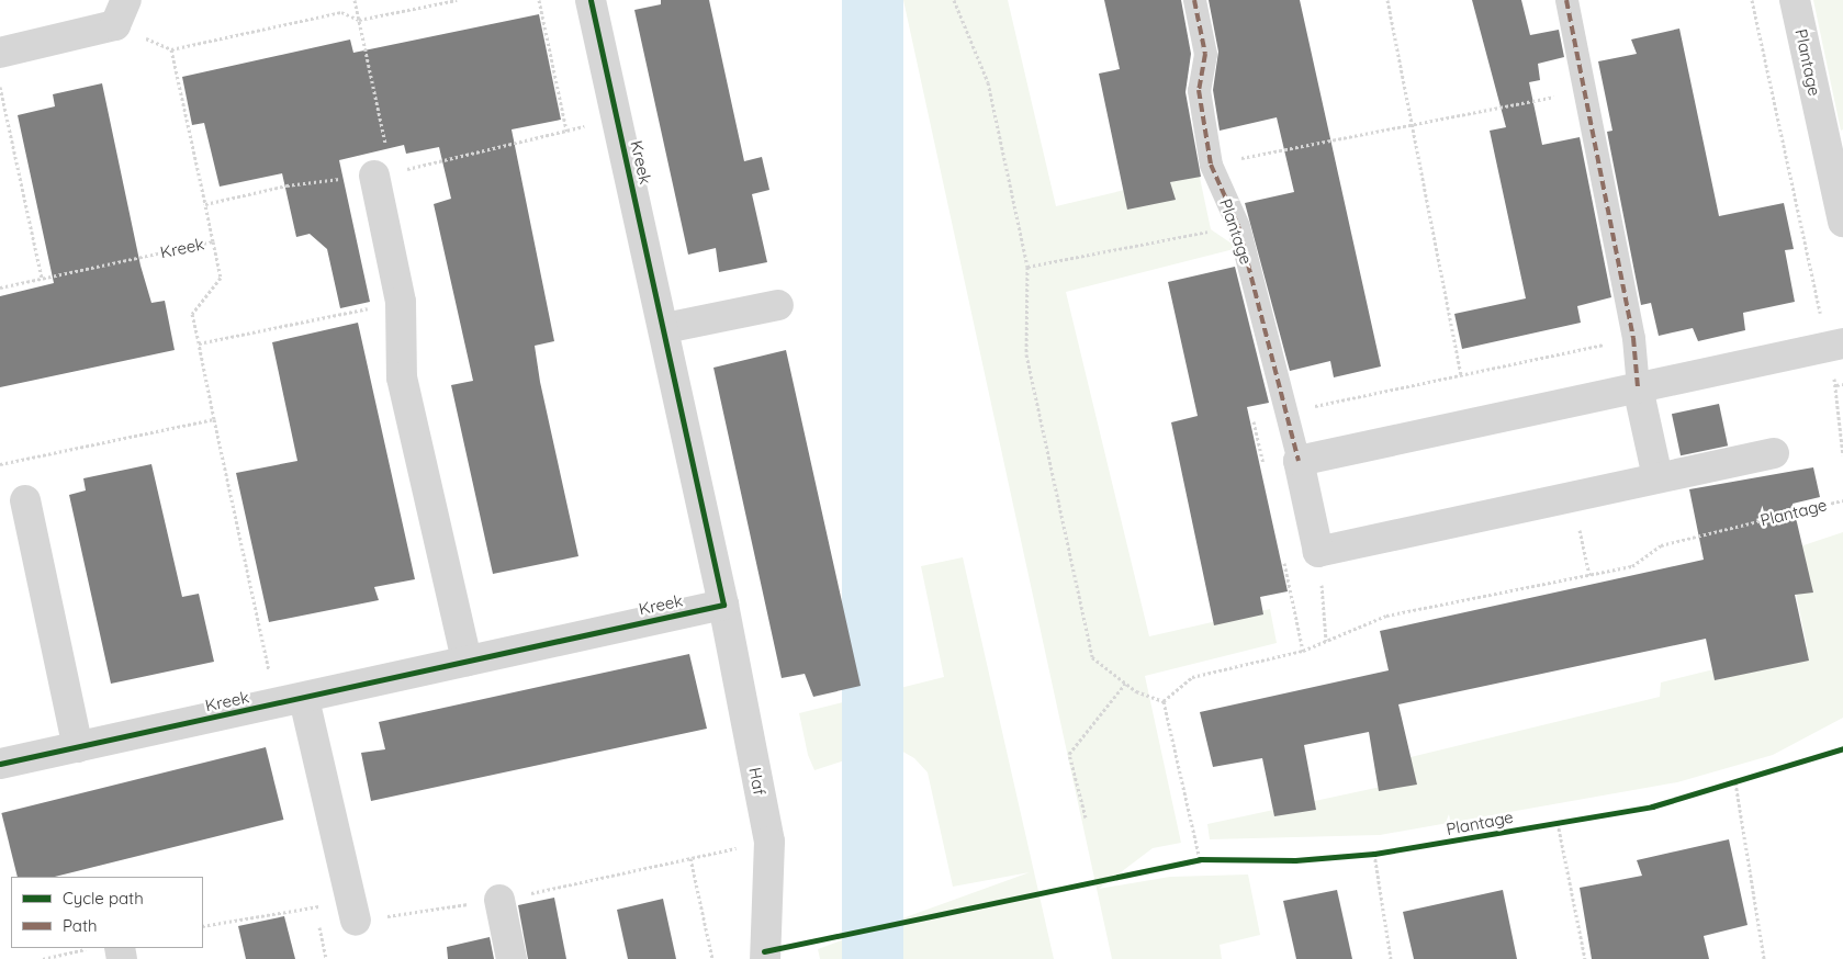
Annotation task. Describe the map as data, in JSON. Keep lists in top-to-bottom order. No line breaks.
{"streets":{"street":["Plantage","Kreek","Haf"]},"crossings":[["Kreek","Haf"]],"legend":["Cycle path","Path"]}
